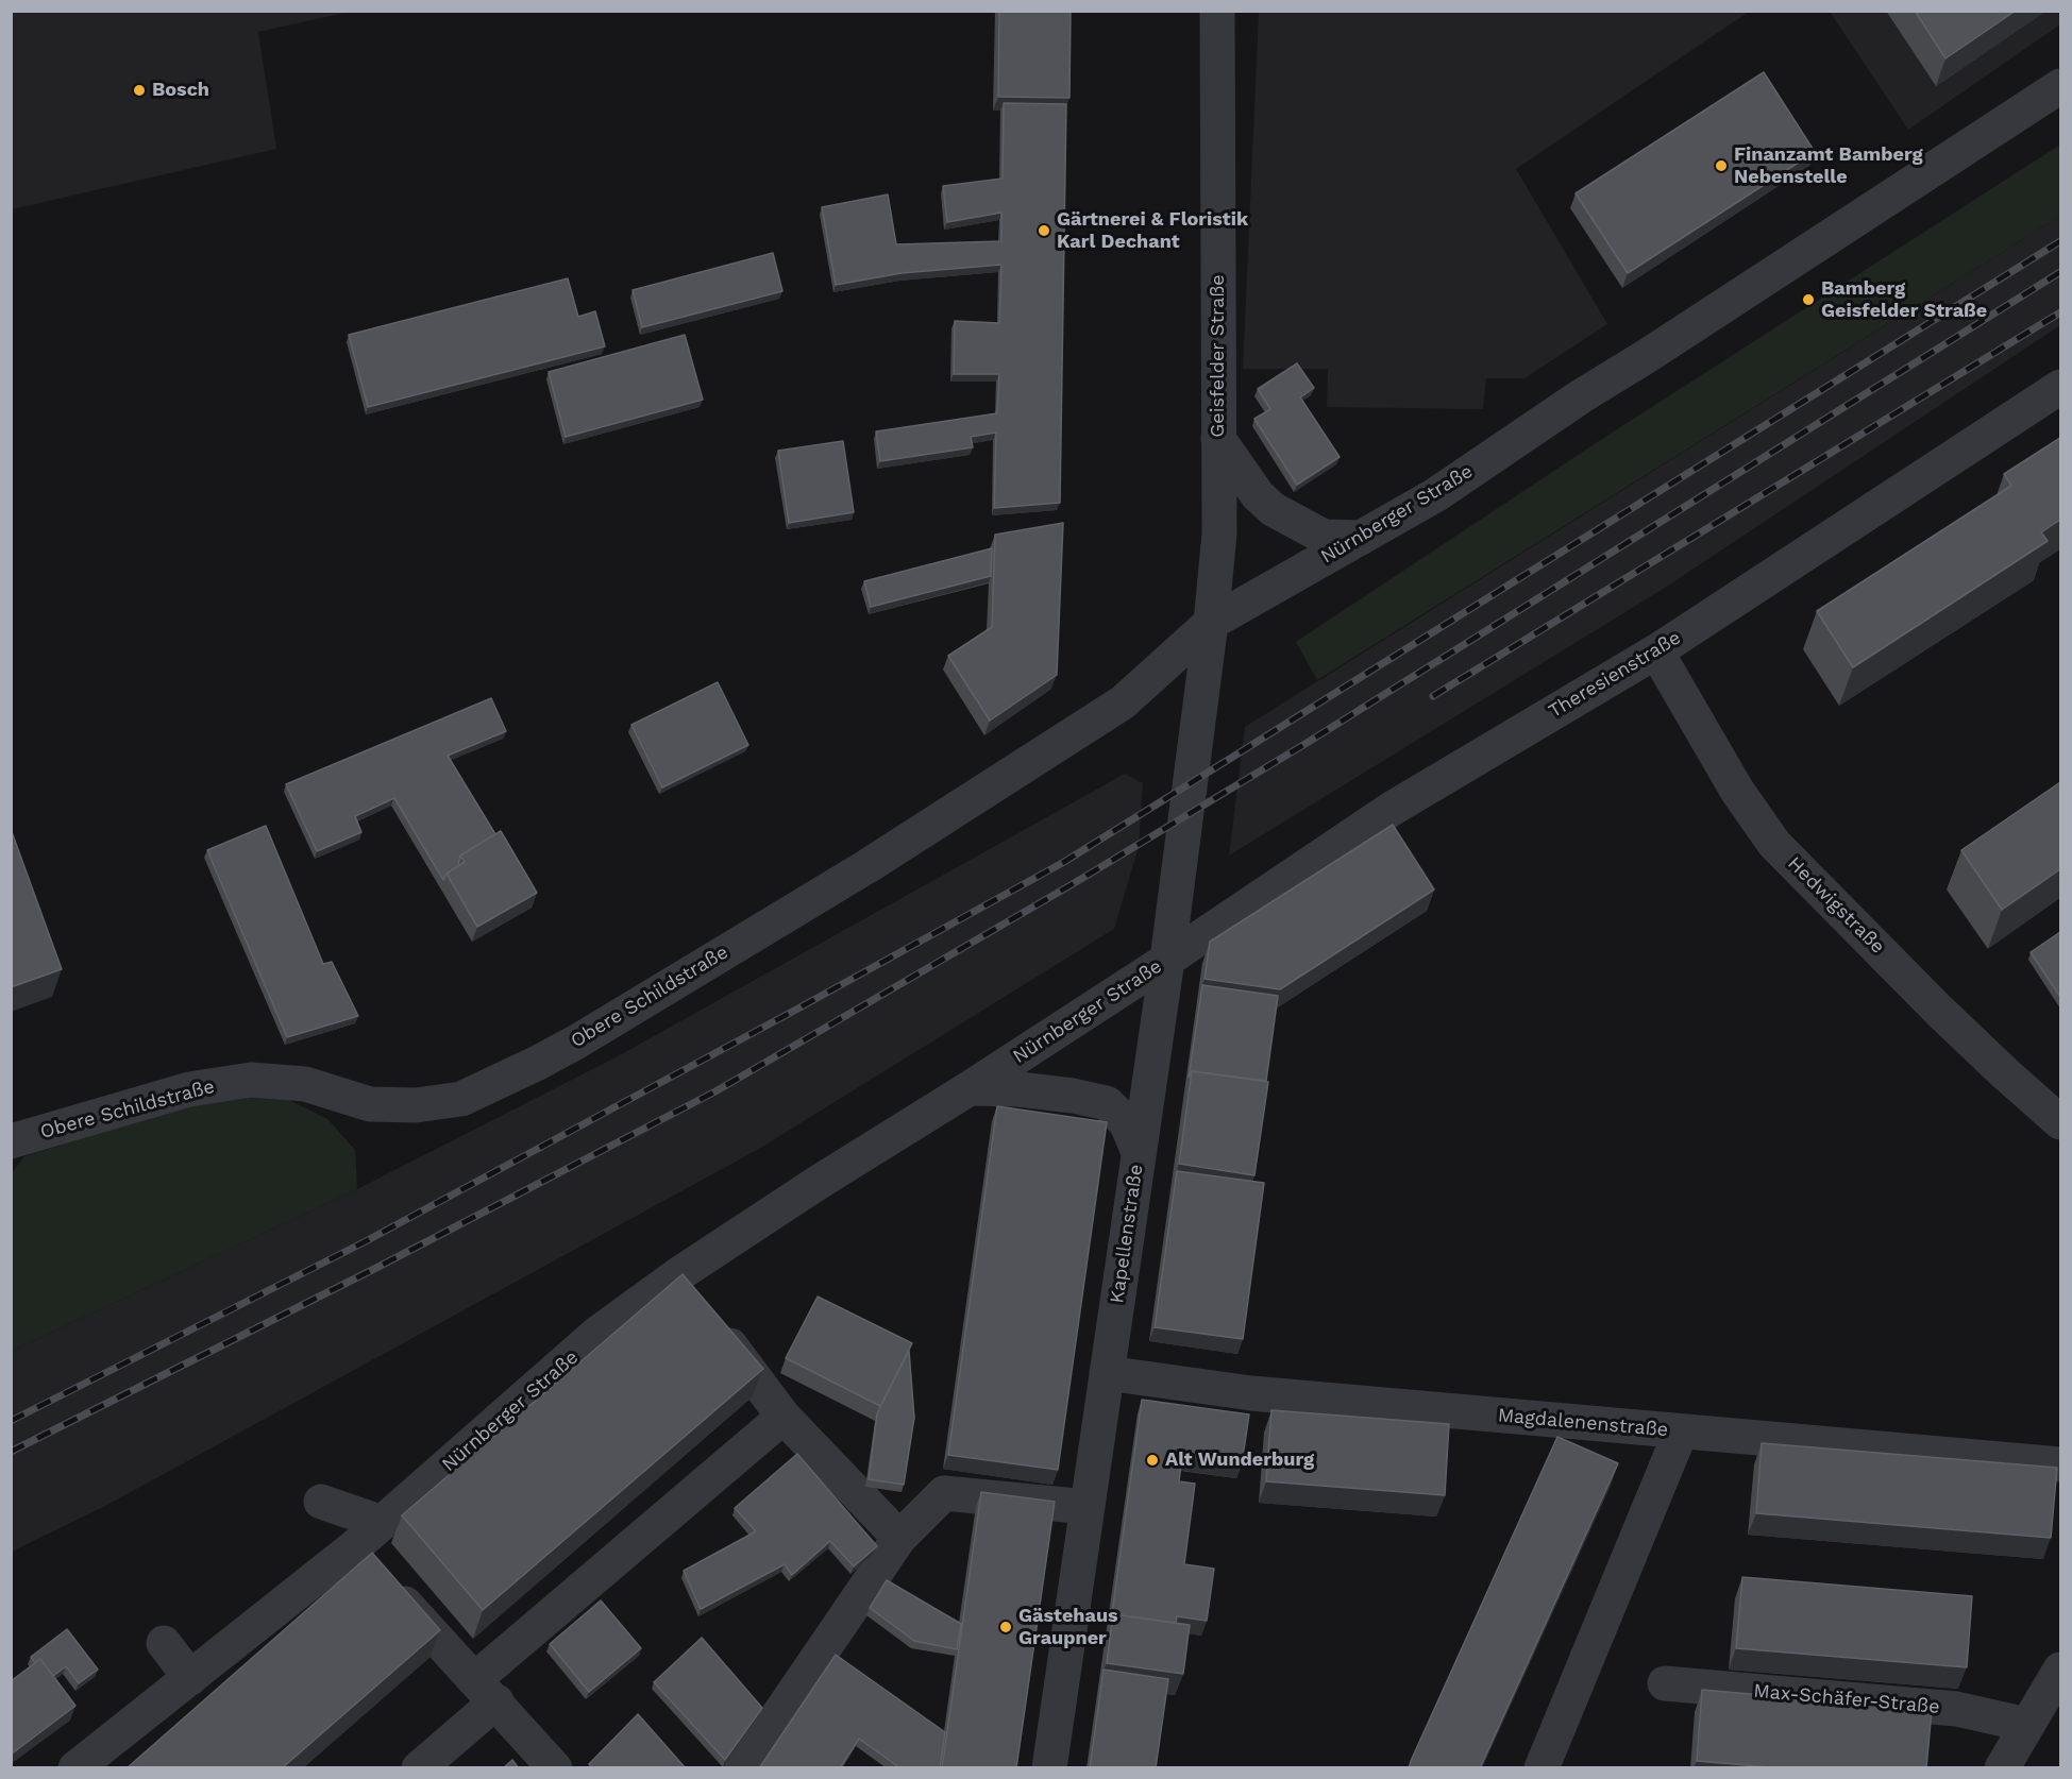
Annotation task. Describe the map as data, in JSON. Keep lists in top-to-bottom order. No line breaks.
{"streets":{"street":["Geisfelder Straße","Nürnberger Straße","Theresienstraße","Hedwigstraße","Obere Schildstraße","Kapellenstraße","Magdalenenstraße","Max-Schäfer-Straße"]},"crossings":[["Geisfelder Straße","Nürnberger Straße"],["Geisfelder Straße","Obere Schildstraße"],["Nürnberger Straße","Theresienstraße"],["Nürnberger Straße","Obere Schildstraße"],["Nürnberger Straße","Kapellenstraße"],["Theresienstraße","Hedwigstraße"],["Theresienstraße","Kapellenstraße"],["Kapellenstraße","Magdalenenstraße"]],"places":["Bosch","Finanzamt Bamberg Nebenstelle","Gärtnerei & Floristik Karl Dechant","Bamberg Geisfelder Straße","Alt Wunderburg","Gästehaus Graupner"]}
